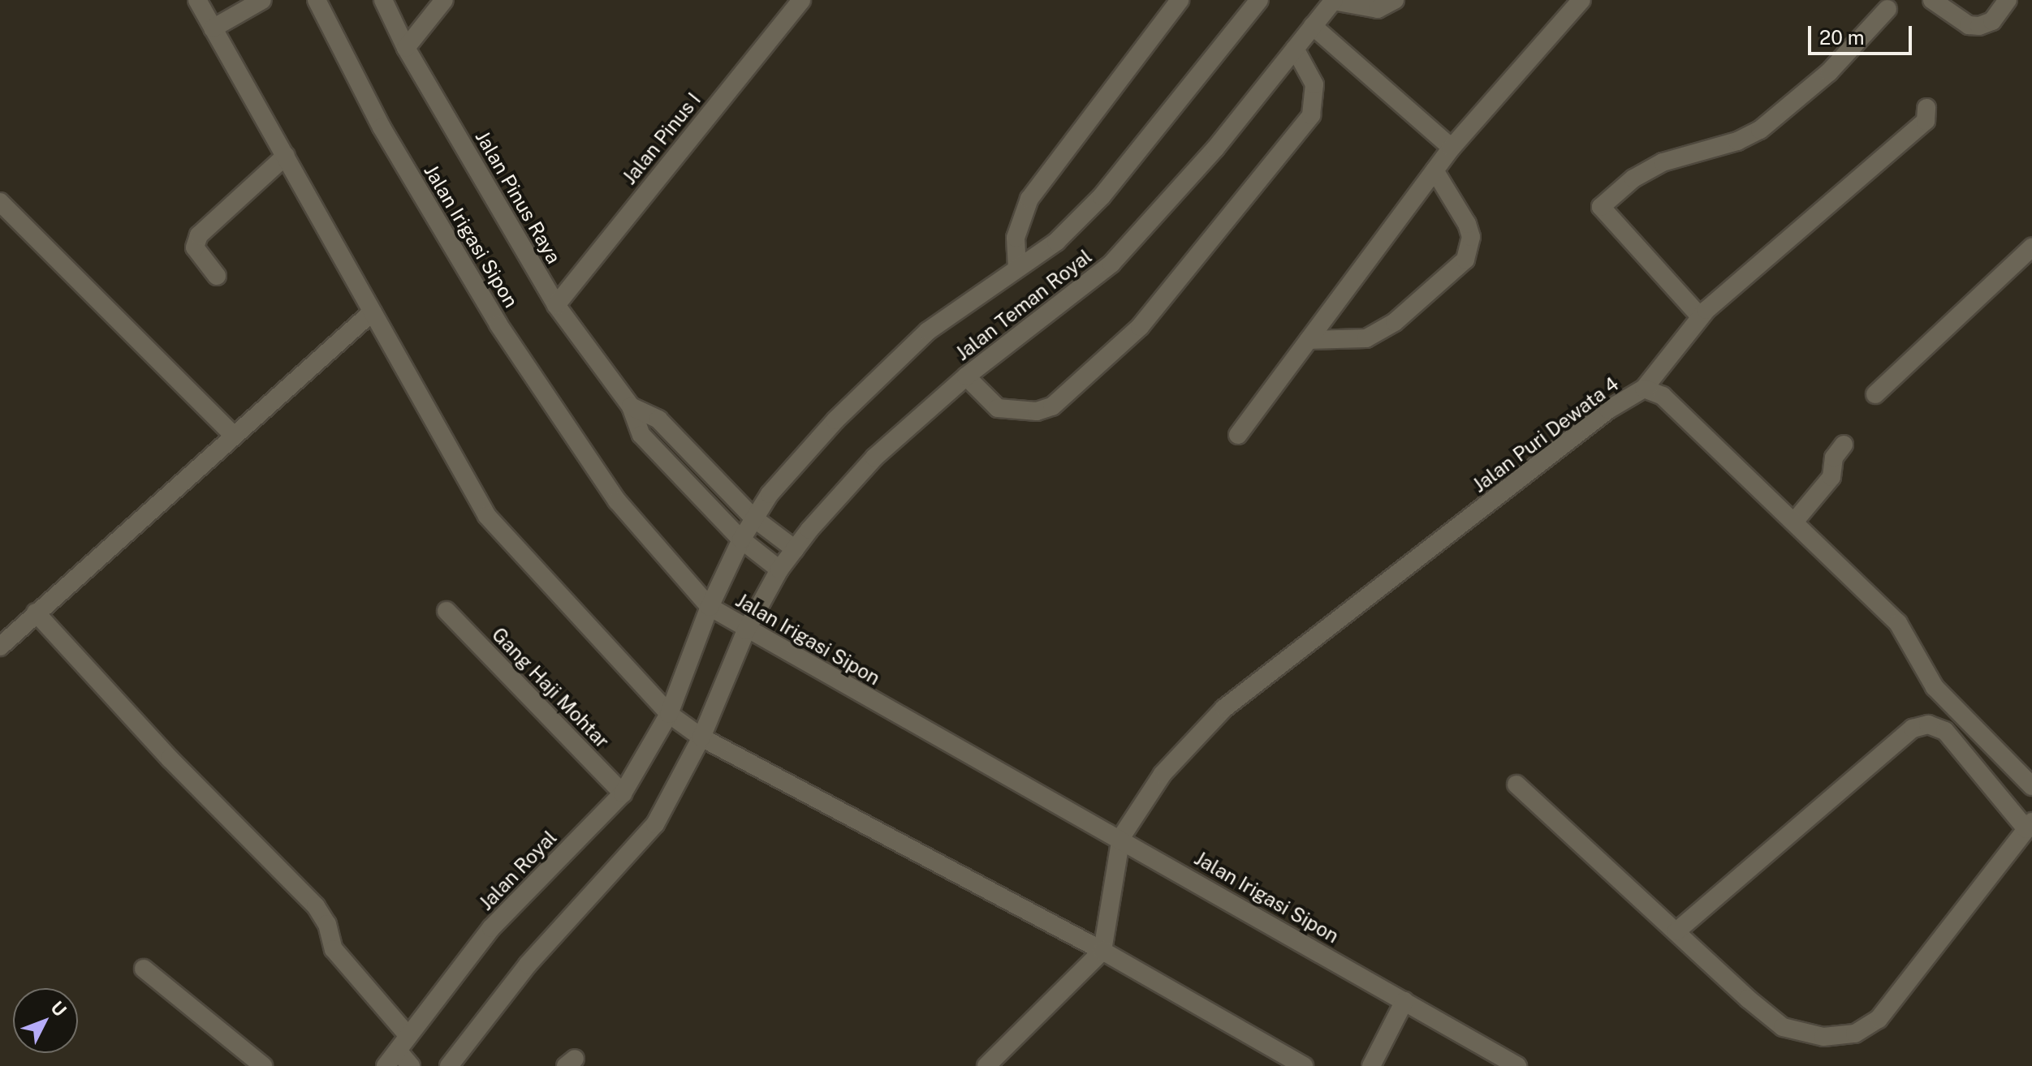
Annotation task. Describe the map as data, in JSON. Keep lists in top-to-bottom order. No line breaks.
{"streets":{"street":["Jalan Pinus I","Jalan Pinus Raya","Jalan Irigasi Sipon","Jalan Teman Royal","Jalan Puri Dewata 4","Gang Haji Mohtar","Jalan Royal"]},"crossings":[["Jalan Pinus I","Jalan Pinus Raya"],["Jalan Pinus Raya","Jalan Teman Royal"],["Jalan Irigasi Sipon","Jalan Teman Royal"],["Jalan Irigasi Sipon","Jalan Puri Dewata 4"],["Jalan Teman Royal","Jalan Royal"],["Gang Haji Mohtar","Jalan Royal"]],"scale_bar":"20 m","north":"top right"}
